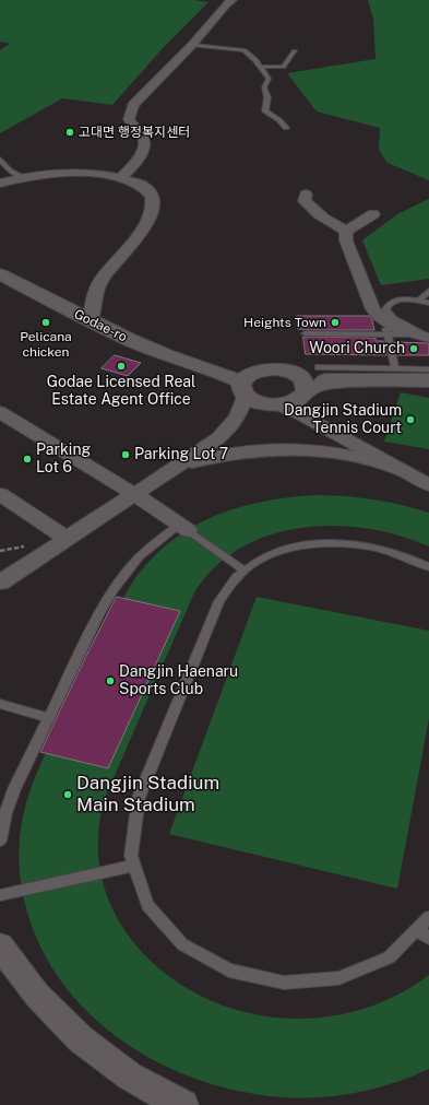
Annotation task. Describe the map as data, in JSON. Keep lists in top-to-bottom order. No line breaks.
{"streets":{"street":["Godae-ro"]},"places":["고대면 행정복지센터","Pelicana chicken","Heights Town","Woori Church","Godae Licensed Real Estate Agent Office","Dangjin Stadium Tennis Court","Parking Lot 7","Parking Lot 6","Dangjin Haenaru Sports Club","Dangjin Stadium Main Stadium"]}
